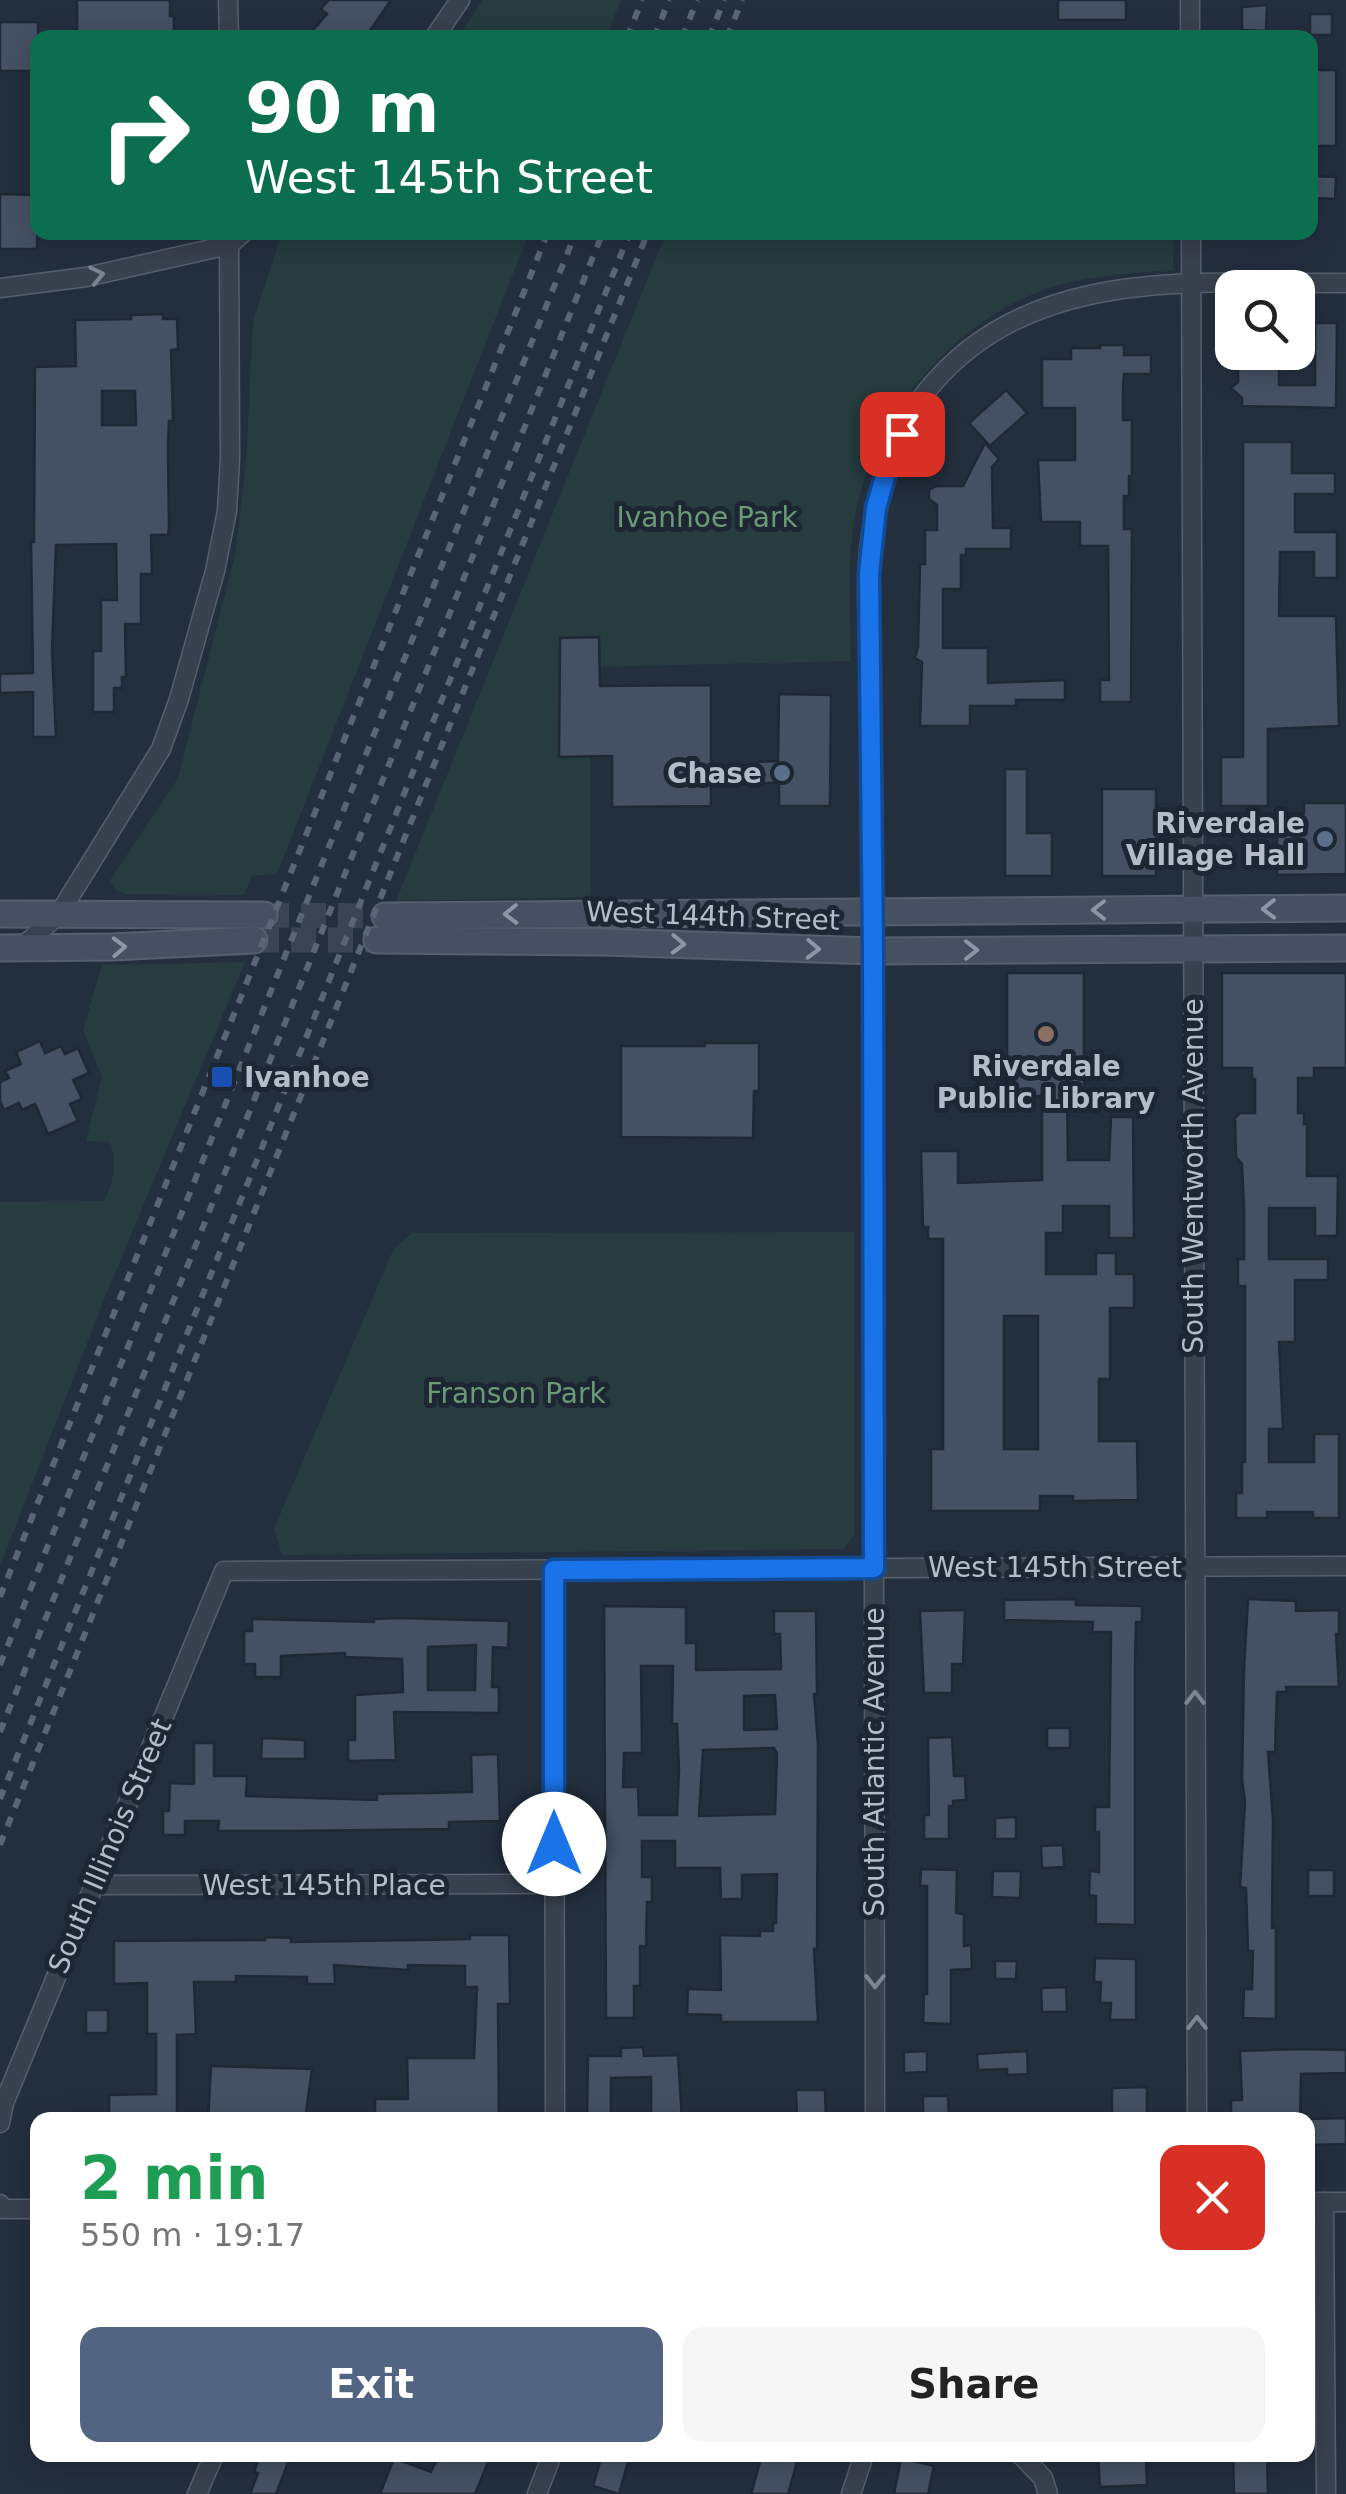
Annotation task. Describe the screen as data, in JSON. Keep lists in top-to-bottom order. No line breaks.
{"streets":{"street":["West 144th Street","South Wentworth Avenue","West 145th Street","South Atlantic Avenue","South Illinois Street","West 145th Place"]},"crossings":[["West 144th Street","South Wentworth Avenue"],["West 144th Street","South Atlantic Avenue"],["South Wentworth Avenue","West 145th Street"],["South Wentworth Avenue","South Atlantic Avenue"],["West 145th Street","South Atlantic Avenue"],["West 145th Street","South Illinois Street"],["South Illinois Street","West 145th Place"]],"parks":["Ivanhoe Park","Franson Park"],"places":{"other":["Chase","Riverdale Village Hall","Riverdale Public Library"],"transit":["Ivanhoe"]},"page":{"turn":["90 m","West 145th Street"],"heading":["2 min","550 m · 19:17"],"buttons":["Exit","Share"]}}
